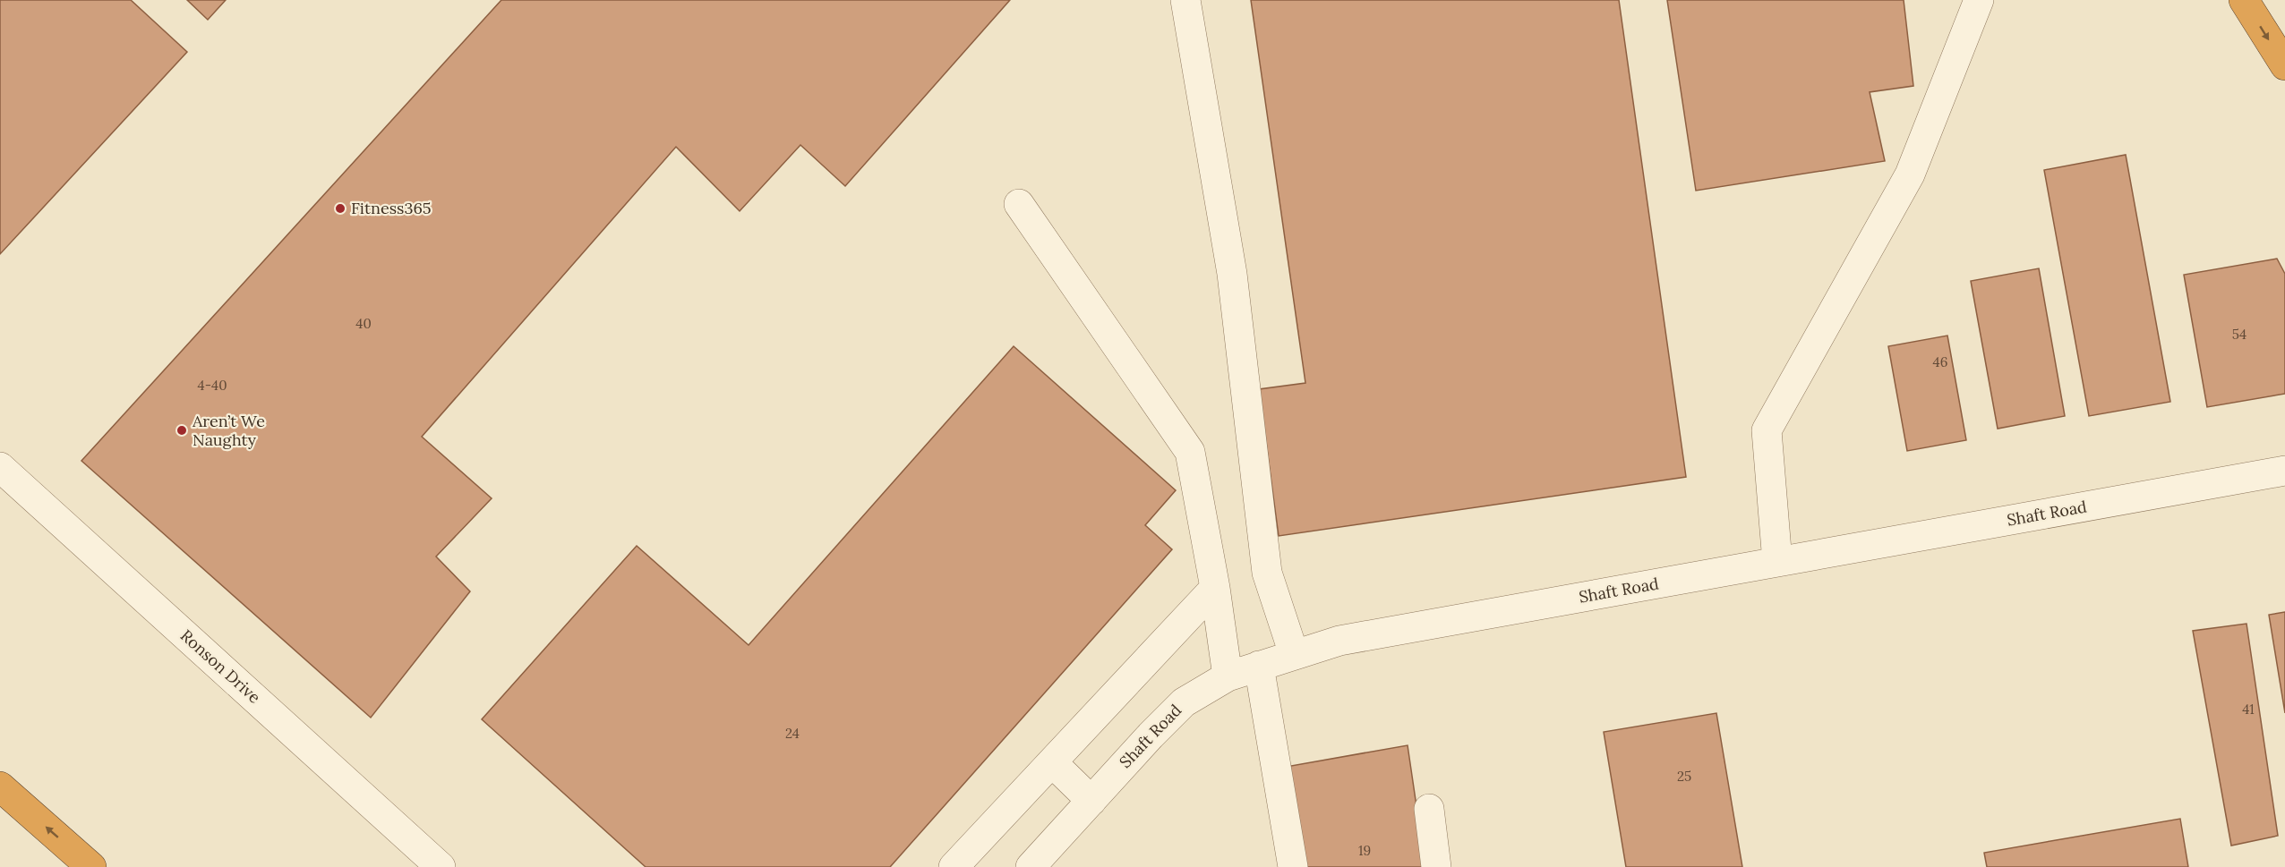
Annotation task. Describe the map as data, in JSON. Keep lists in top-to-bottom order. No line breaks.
{"streets":{"street":["Shaft Road","Ronson Drive"]},"places":["Fitness365","Aren’t We Naughty"],"house_numbers":["40","54","46","4-40","41","24","25","19"]}
